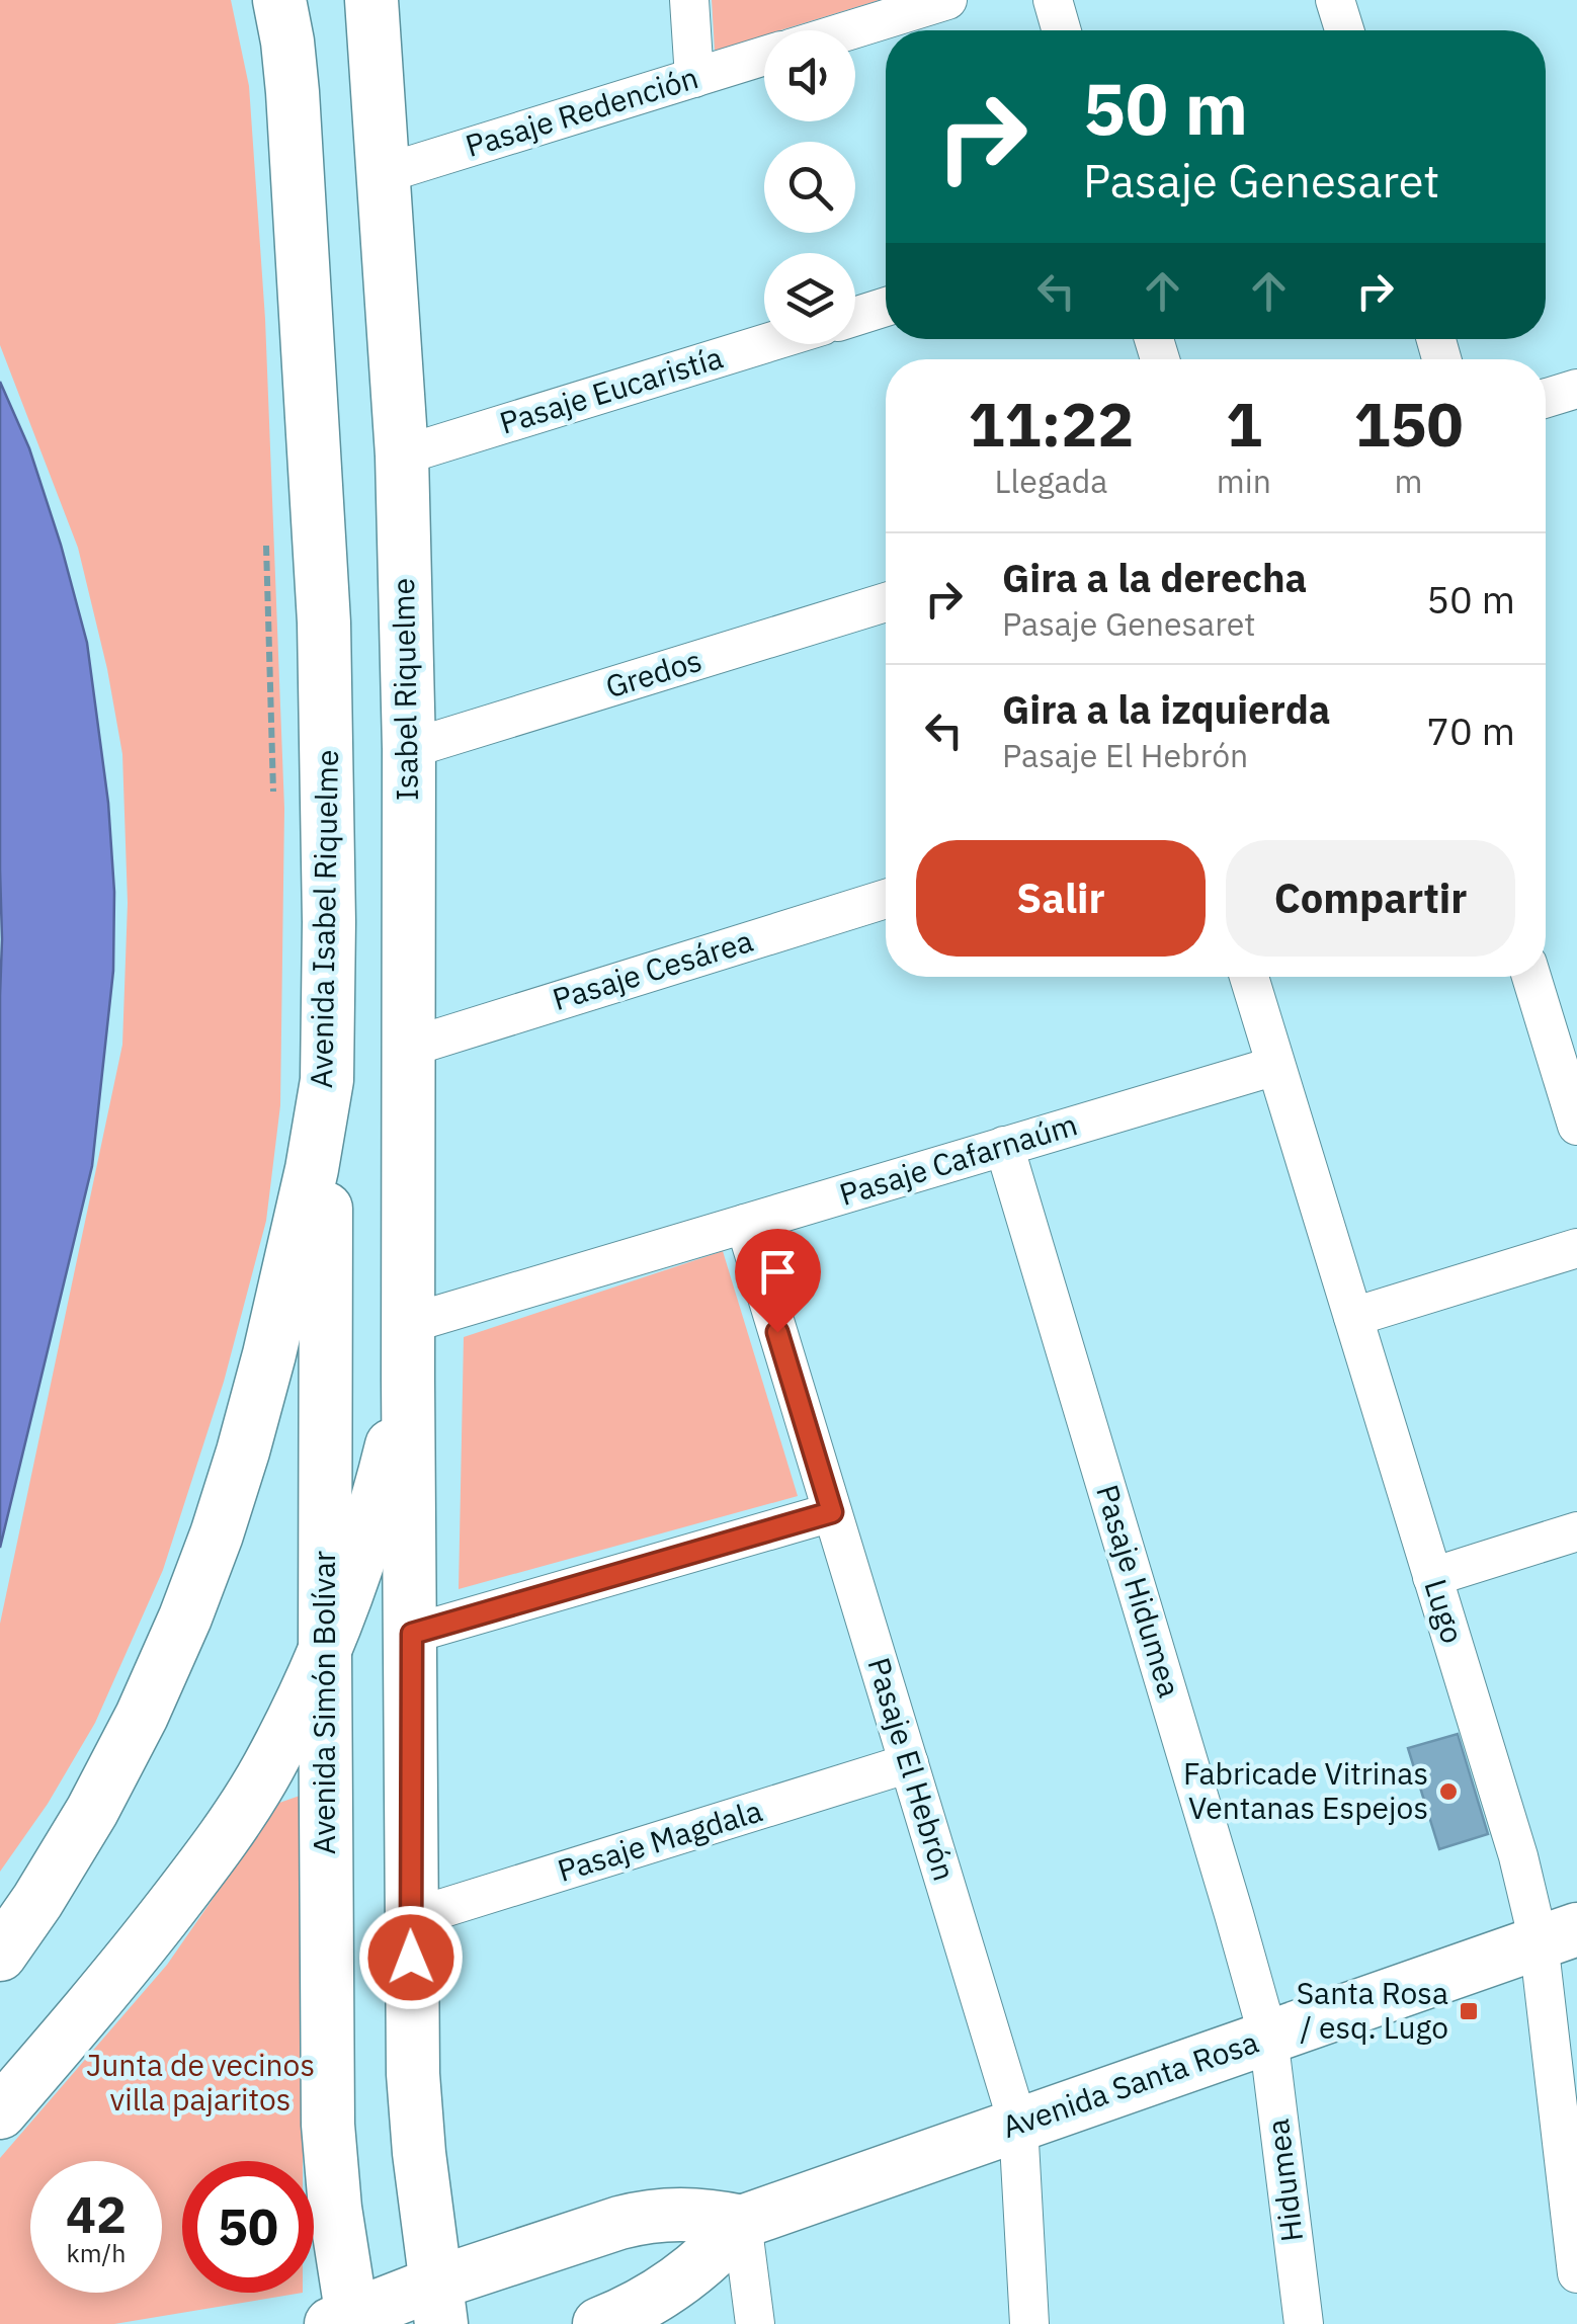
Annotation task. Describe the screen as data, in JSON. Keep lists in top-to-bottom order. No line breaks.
{"streets":{"main road":["Isabel Riquelme","Avenida Isabel Riquelme","Avenida Simón Bolívar","Avenida Santa Rosa"],"street":["Pasaje Redención","Pasaje Eucaristía","Gredos","Pasaje Cesárea","Pasaje Cafarnaúm","Pasaje Hidumea","Lugo","Pasaje El Hebrón","Pasaje Magdala","Hidumea"]},"crossings":[["Pasaje Redención","Isabel Riquelme"],["Pasaje Eucaristía","Isabel Riquelme"],["Gredos","Isabel Riquelme"],["Isabel Riquelme","Pasaje Cesárea"],["Isabel Riquelme","Pasaje Cafarnaúm"],["Avenida Isabel Riquelme","Avenida Simón Bolívar"],["Pasaje Cafarnaúm","Pasaje Hidumea"],["Pasaje Cafarnaúm","Lugo"],["Pasaje Cafarnaúm","Pasaje El Hebrón"],["Pasaje Hidumea","Avenida Santa Rosa"],["Pasaje Hidumea","Hidumea"],["Lugo","Avenida Santa Rosa"],["Pasaje El Hebrón","Pasaje Magdala"],["Pasaje El Hebrón","Avenida Santa Rosa"],["Avenida Santa Rosa","Hidumea"]],"parks":["Junta de vecinos villa pajaritos"],"places":{"other":["Fabricade Vitrinas Ventanas Espejos"],"transit":["Santa Rosa / esq. Lugo"]},"page":{"turn":["50 m","Pasaje Genesaret"],"eta":["11:22","Llegada","1","min","150","m"],"list":[{"name":"Gira a la derecha","note":"Pasaje Genesaret","value":"50 m"},{"name":"Gira a la izquierda","note":"Pasaje El Hebrón","value":"70 m"}],"buttons":["Salir","Compartir"],"speed":"42 km/h","limit":"50"}}
